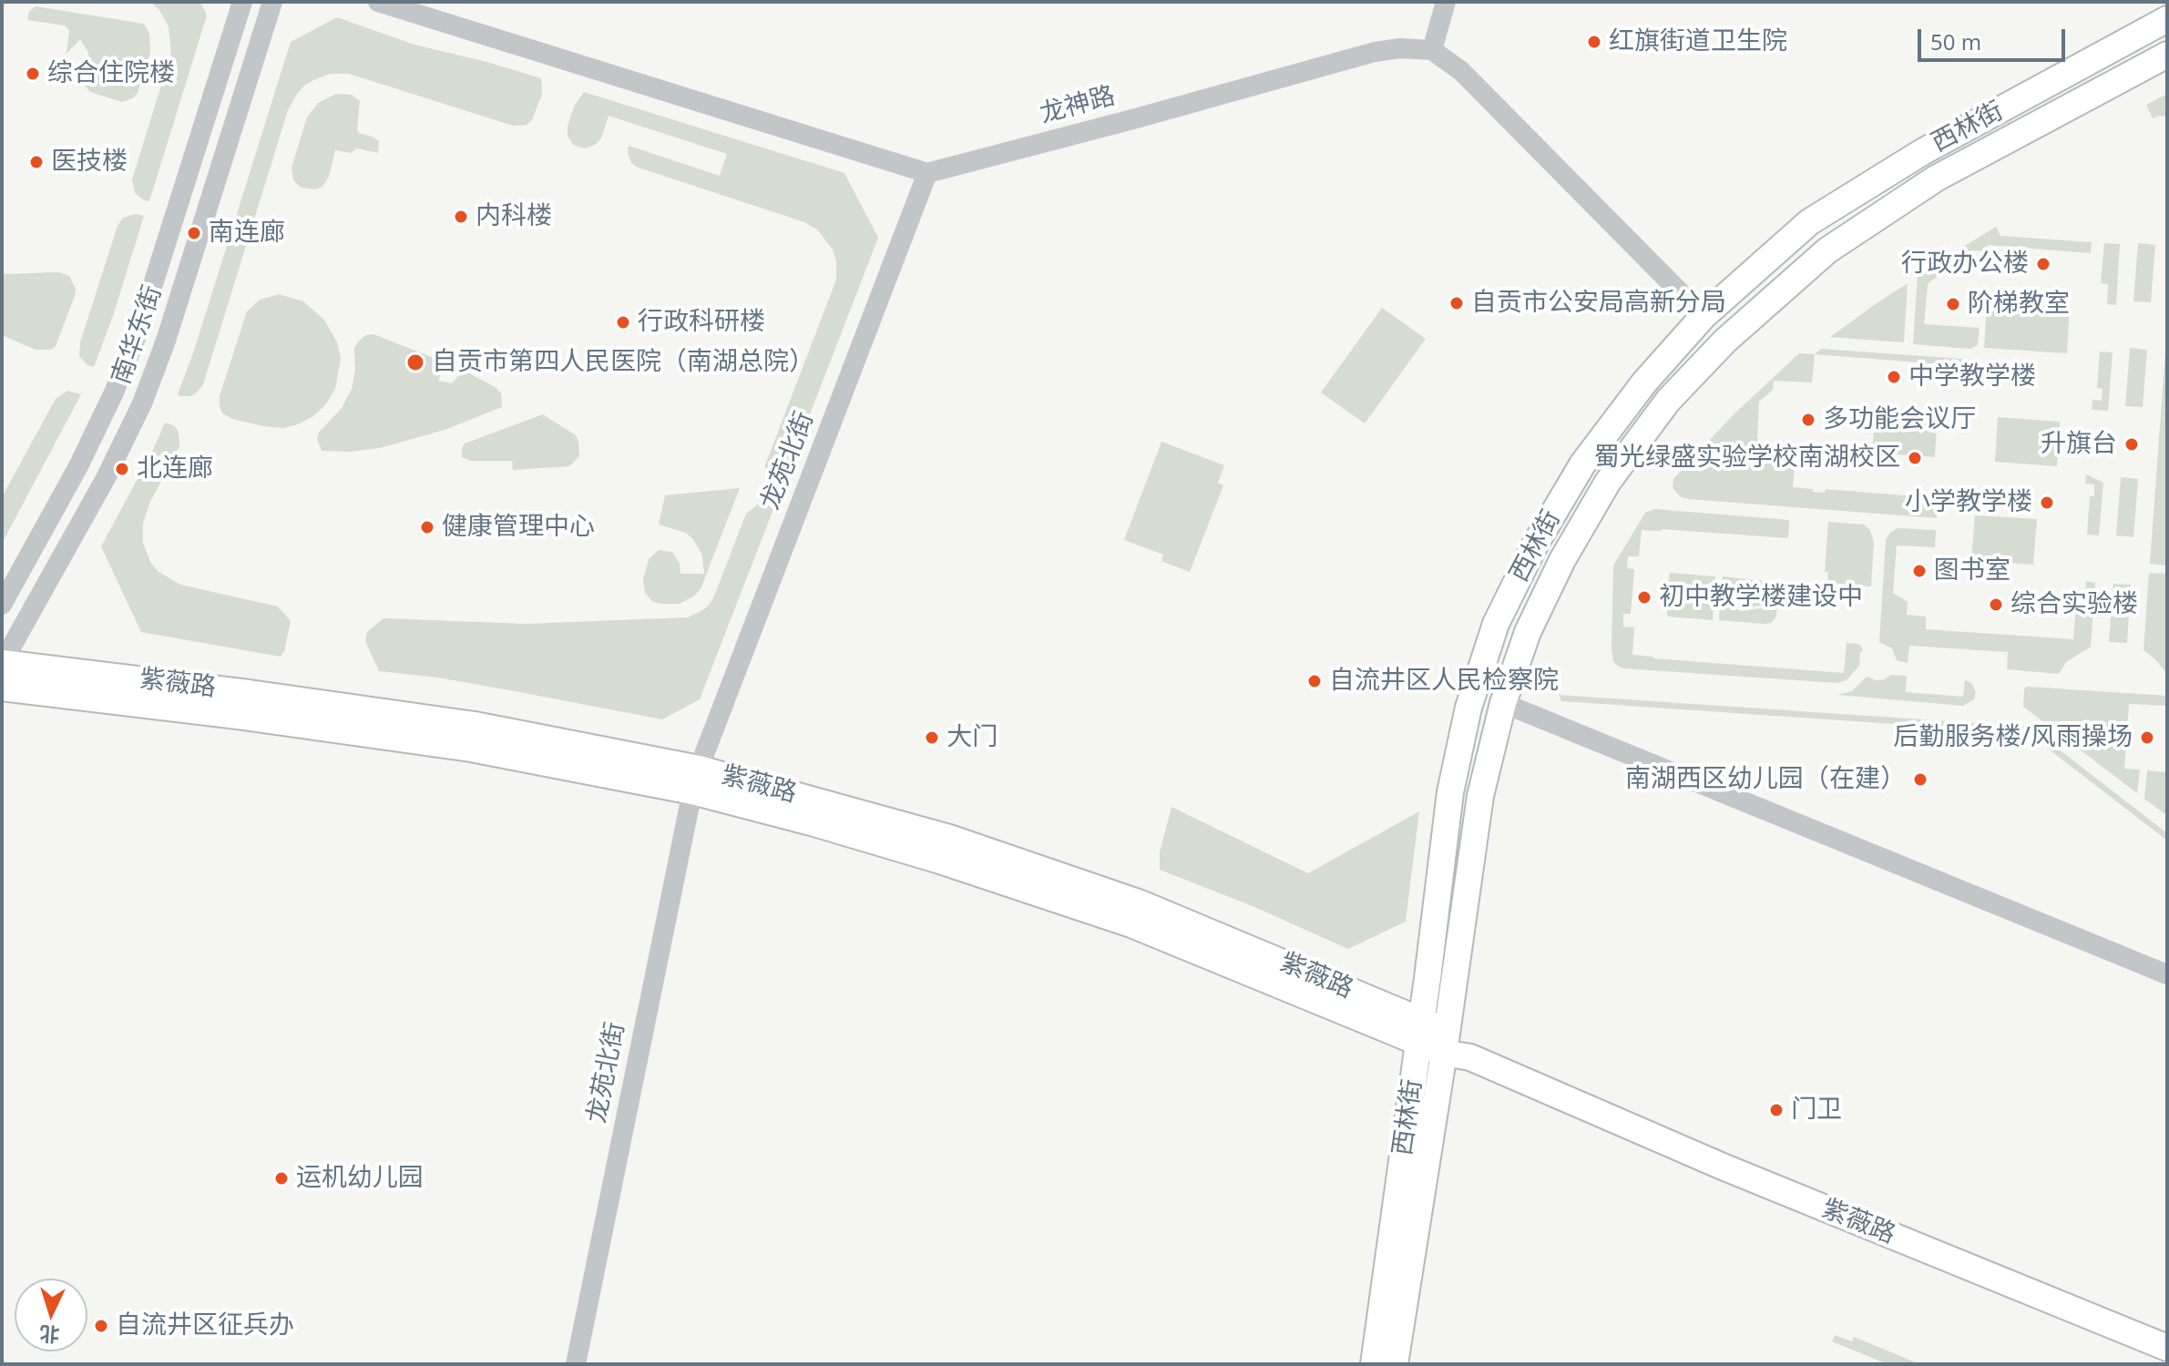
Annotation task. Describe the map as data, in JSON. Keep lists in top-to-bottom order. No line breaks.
{"streets":{"main road":["西林街","紫薇路"],"street":["龙神路","南华东街","龙苑北街"]},"crossings":[["龙神路","龙苑北街"],["西林街","紫薇路"],["南华东街","紫薇路"],["龙苑北街","紫薇路"]],"places":["红旗街道卫生院","综合住院楼","医技楼","内科楼","南连廊","行政办公楼","自贡市公安局高新分局","阶梯教室","行政科研楼","自贡市第四人民医院（南湖总院）","中学教学楼","多功能会议厅","升旗台","蜀光绿盛实验学校南湖校区","北连廊","小学教学楼","健康管理中心","图书室","初中教学楼建设中","综合实验楼","自流井区人民检察院","大门","后勤服务楼/风雨操场","南湖西区幼儿园（在建）","门卫","运机幼儿园","自流井区征兵办"],"scale_bar":"50 m","north":"bottom"}
